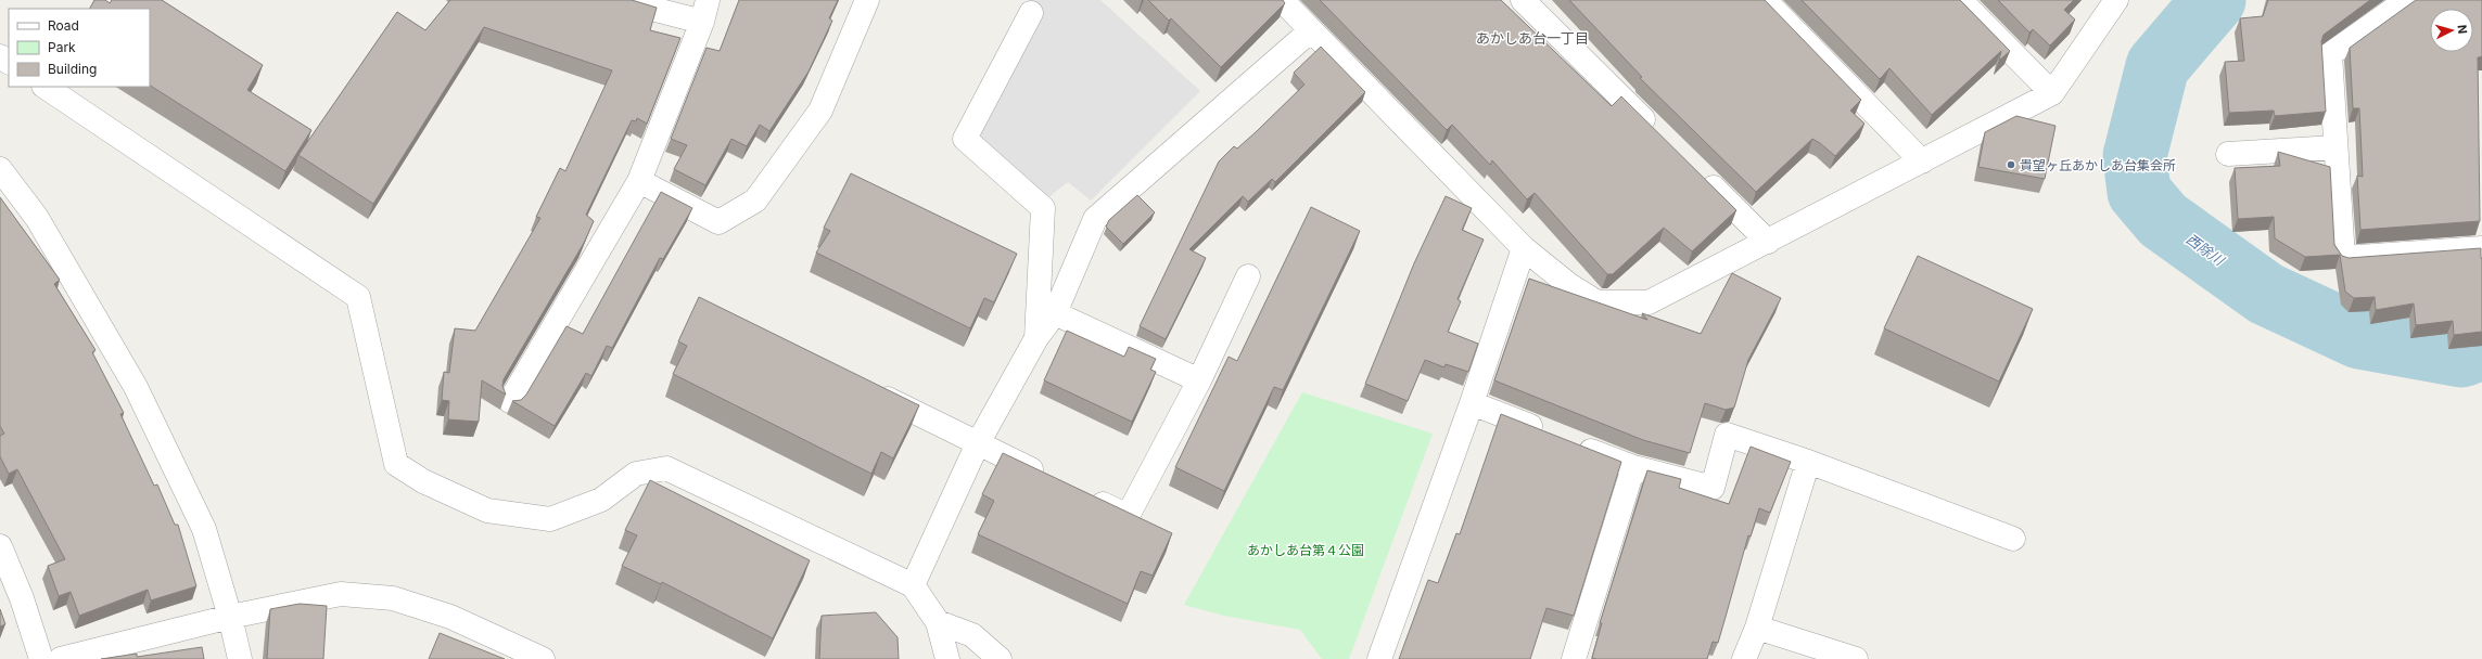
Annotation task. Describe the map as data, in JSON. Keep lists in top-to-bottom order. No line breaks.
{"districts":["あかしあ台一丁目"],"water":["西除川"],"parks":["あかしあ台第４公園"],"places":["貴望ヶ丘あかしあ台集会所"],"legend":["Road","Park","Building"],"north":"right"}
